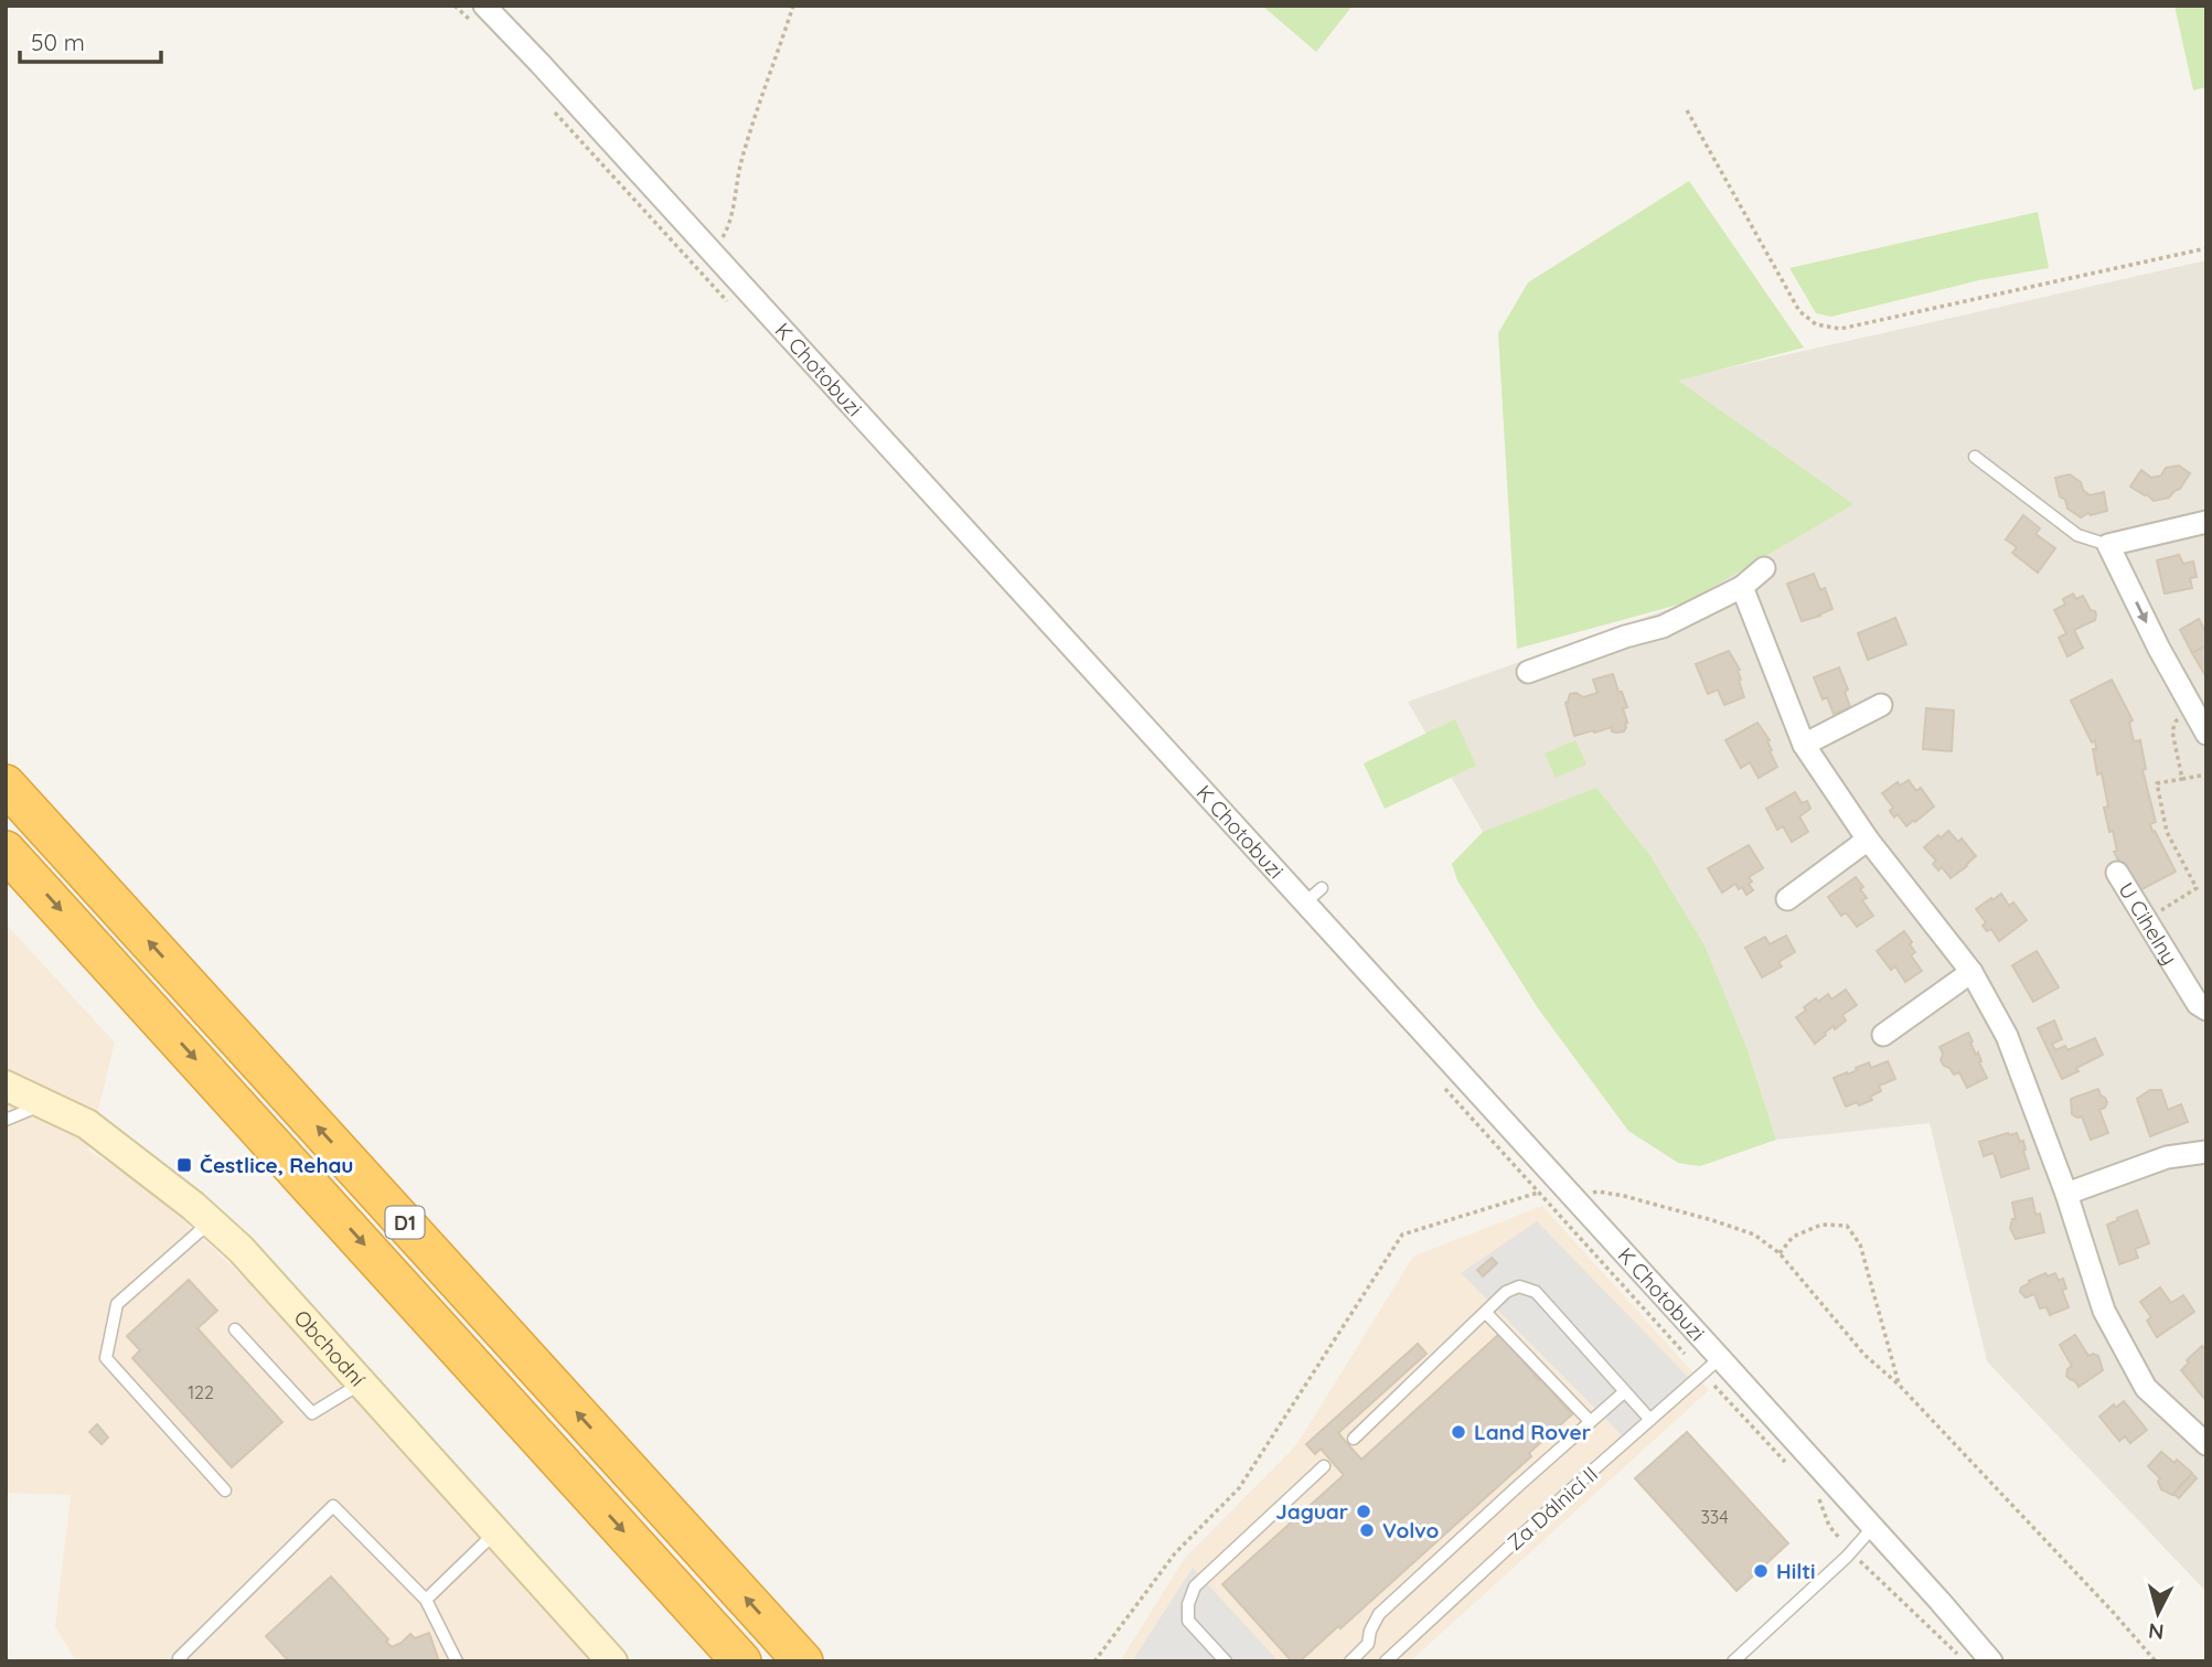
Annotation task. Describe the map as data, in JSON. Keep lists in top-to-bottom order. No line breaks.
{"streets":{"highway":["D1"],"street":["K Chotobuzi","U Cihelny","Obchodní"],"lane":["Za Dálnicí II"]},"crossings":[["K Chotobuzi","Za Dálnicí II"]],"places":{"transit":["Čestlice, Rehau"],"other":["Land Rover","Jaguar","Volvo","Hilti"]},"house_numbers":["122","334"],"scale_bar":"50 m","north":"bottom"}
